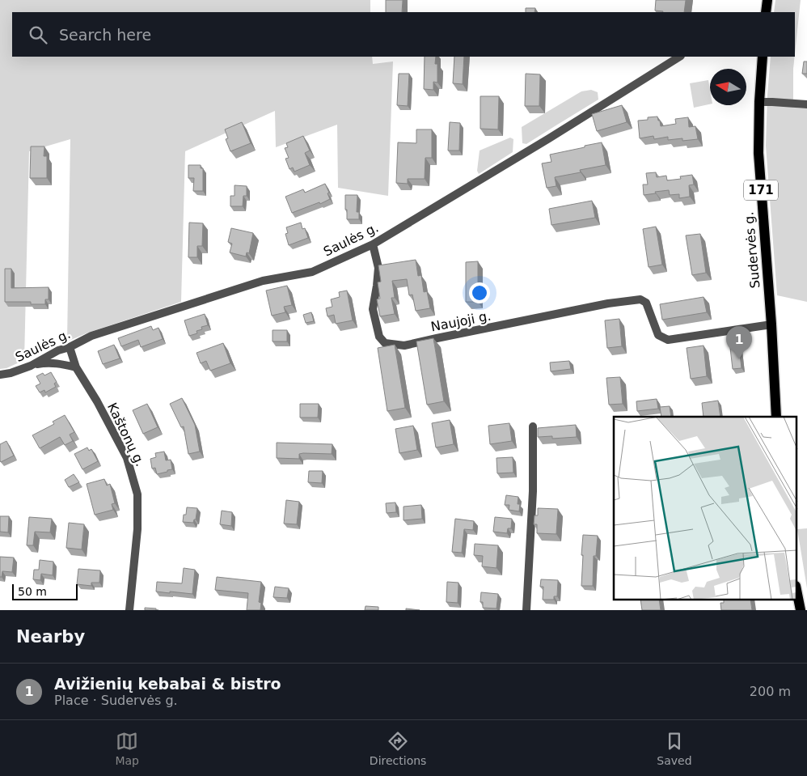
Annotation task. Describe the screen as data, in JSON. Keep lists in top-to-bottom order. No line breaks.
{"streets":{"main road":["171","Sudervės g."],"street":["Saulės g.","Naujoji g.","Kaštonų g."]},"crossings":[["Saulės g.","Naujoji g."],["Saulės g.","Kaštonų g."],["Sudervės g.","Naujoji g."]],"scale_bar":"50 m","north":"left","page":{"search":"Search here","pins":"1","scale":"50 m","heading":"Nearby","list":[{"mark":"1","name":"Avižienių kebabai & bistro","note":"Place · Sudervės g.","value":"200 m"}],"nav":["Map","Directions","Saved"]}}
